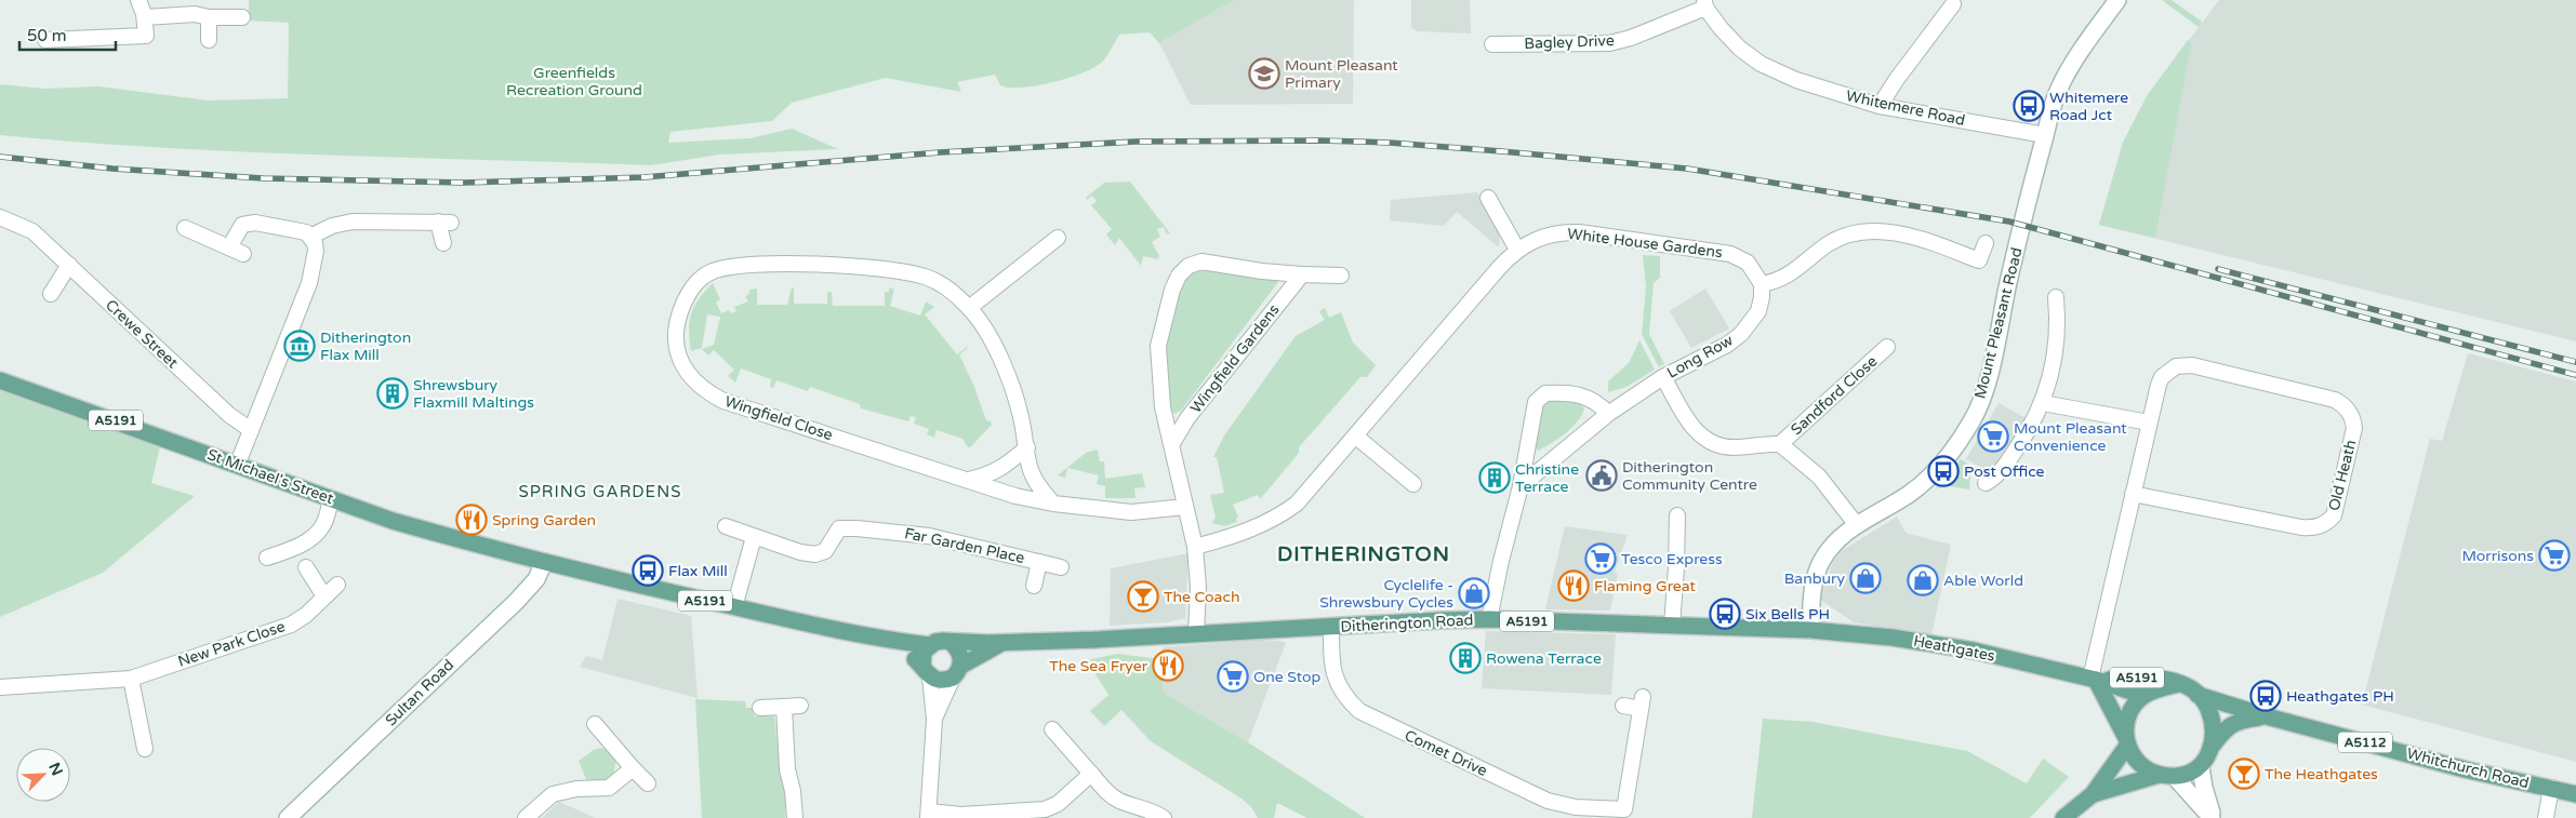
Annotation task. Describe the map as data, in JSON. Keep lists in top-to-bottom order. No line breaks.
{"streets":{"main road":["A5191","St Michael's Street","Ditherington Road","Heathgates","A5112","Whitchurch Road"],"street":["Bagley Drive","Whitemere Road","White House Gardens","Mount Pleasant Road","Crewe Street","Long Row","Wingfield Gardens","Sandford Close","Wingfield Close","Old Heath","Far Garden Place","New Park Close","Sultan Road","Comet Drive"]},"crossings":[["Bagley Drive","Whitemere Road"],["Whitemere Road","Mount Pleasant Road"],["White House Gardens","Long Row"],["Mount Pleasant Road","Ditherington Road"],["Mount Pleasant Road","Heathgates"],["A5191","Old Heath"],["A5191","Heathgates"],["A5191","A5112"],["A5191","Whitchurch Road"],["Old Heath","Heathgates"],["St Michael's Street","Ditherington Road"],["St Michael's Street","Sultan Road"],["Ditherington Road","Heathgates"],["Ditherington Road","Sultan Road"],["Ditherington Road","Comet Drive"],["Heathgates","A5112"],["Heathgates","Whitchurch Road"],["A5112","Whitchurch Road"]],"districts":["SPRING GARDENS","DITHERINGTON"],"parks":["Greenfields Recreation Ground"],"places":{"school or university":["Mount Pleasant Primary"],"bus stop":["Whitemere Road Jct","Post Office","Flax Mill","Six Bells PH","Heathgates PH"],"museum":["Ditherington Flax Mill"],"building":["Shrewsbury Flaxmill Maltings","Christine Terrace","Rowena Terrace"],"supermarket":["Mount Pleasant Convenience","Morrisons","Tesco Express","One Stop"],"public building":["Ditherington Community Centre"],"restaurant":["Spring Garden","Flaming Great","The Sea Fryer"],"shop":["Banbury","Able World","Cyclelife - Shrewsbury Cycles"],"bar":["The Coach","The Heathgates"]},"scale_bar":"50 m","north":"top right"}
